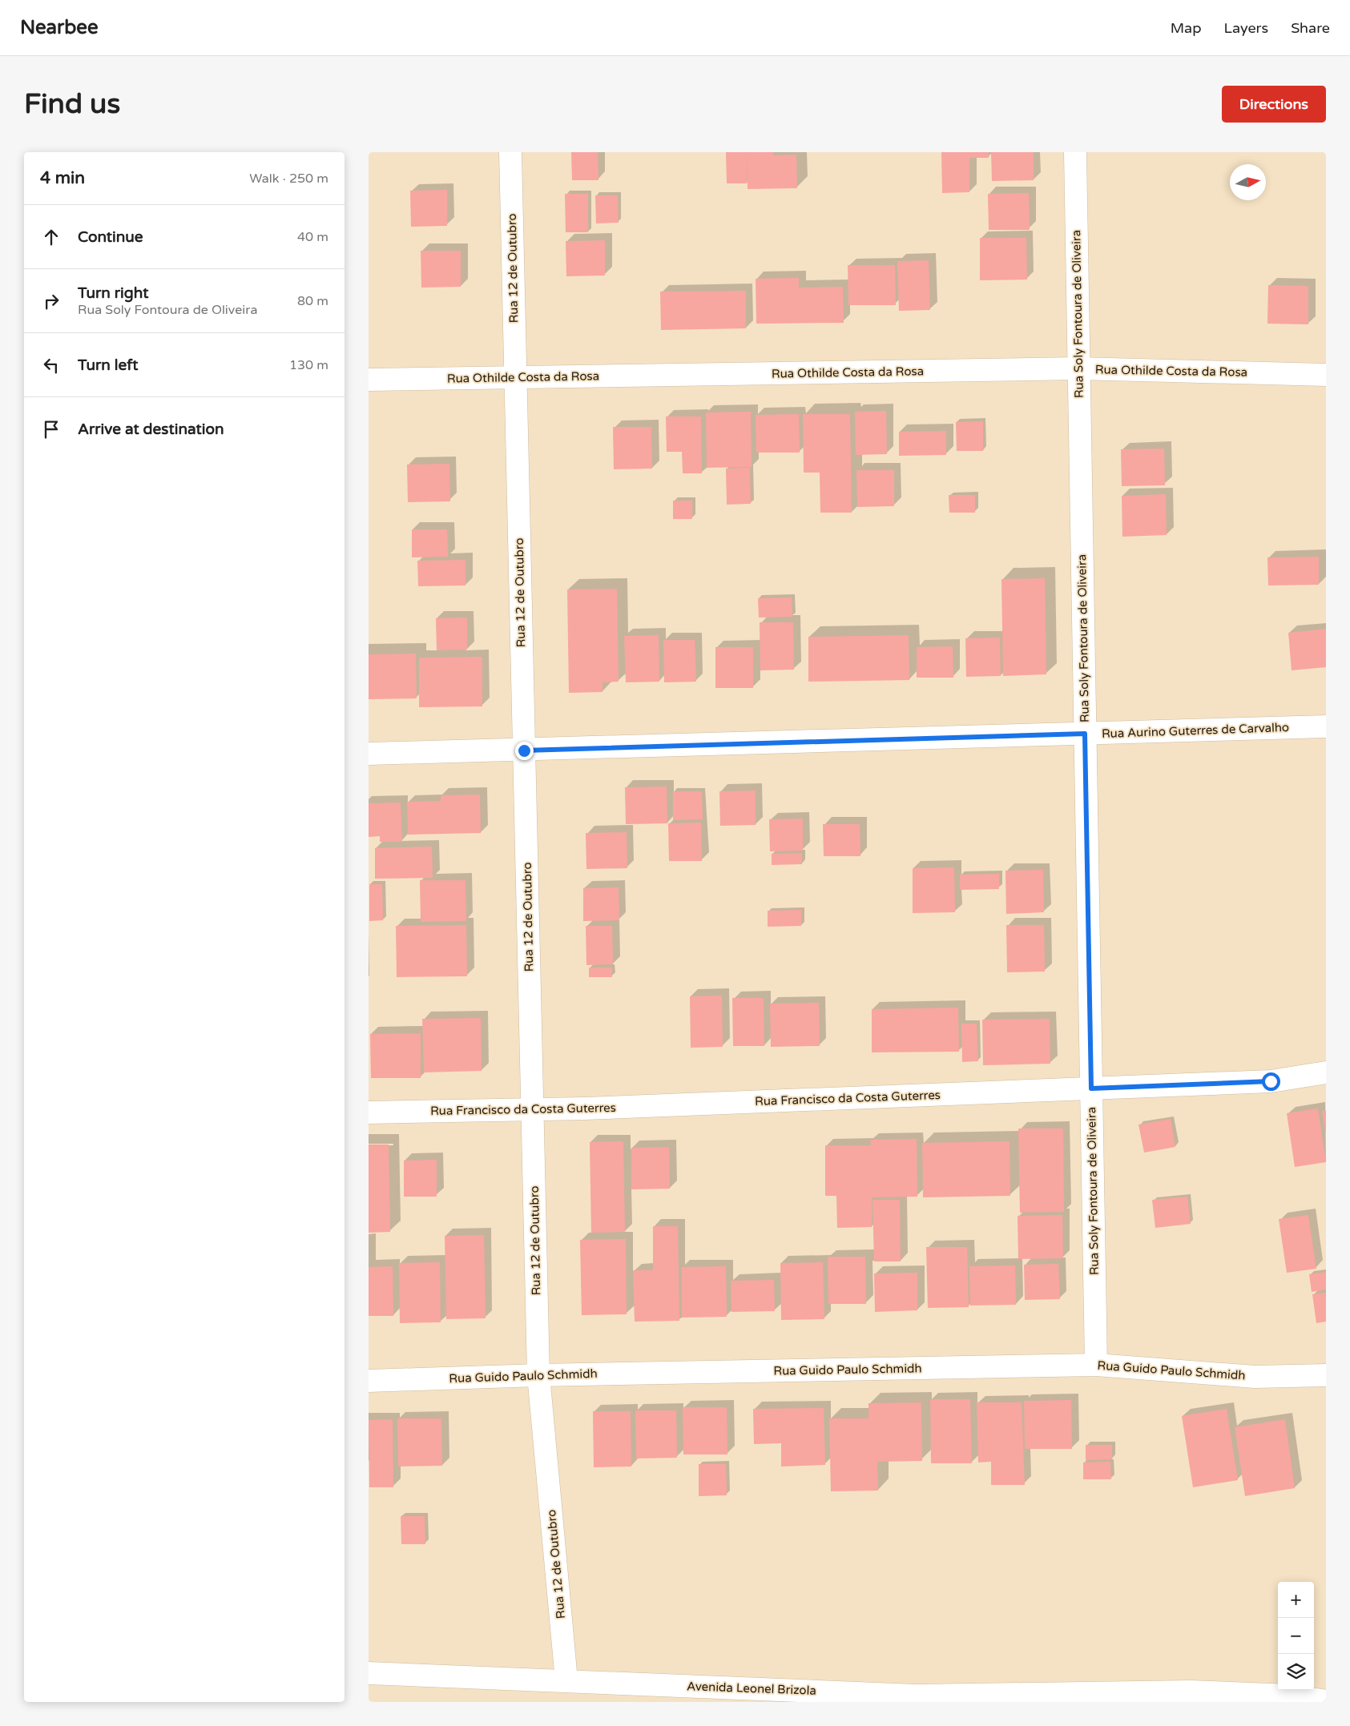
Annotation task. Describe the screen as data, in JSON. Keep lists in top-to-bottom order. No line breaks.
{"streets":{"street":["Rua 12 de Outubro","Rua Soly Fontoura de Oliveira","Rua Othilde Costa da Rosa","Rua Aurino Guterres de Carvalho","Rua Francisco da Costa Guterres","Rua Guido Paulo Schmidh","Avenida Leonel Brizola"]},"crossings":[["Rua 12 de Outubro","Rua Othilde Costa da Rosa"],["Rua 12 de Outubro","Rua Aurino Guterres de Carvalho"],["Rua 12 de Outubro","Rua Francisco da Costa Guterres"],["Rua 12 de Outubro","Rua Guido Paulo Schmidh"],["Rua 12 de Outubro","Avenida Leonel Brizola"],["Rua Soly Fontoura de Oliveira","Rua Othilde Costa da Rosa"],["Rua Soly Fontoura de Oliveira","Rua Aurino Guterres de Carvalho"],["Rua Soly Fontoura de Oliveira","Rua Francisco da Costa Guterres"],["Rua Soly Fontoura de Oliveira","Rua Guido Paulo Schmidh"]],"north":"right","page":{"header":"Nearbee","nav":["Map","Layers","Share"],"buttons":"Directions","title":"Find us","heading":["4 min","Walk · 250 m"],"list":[["Continue","40 m"],["Turn right","Rua Soly Fontoura de Oliveira","80 m"],["Turn left","130 m"],"Arrive at destination"],"map_buttons":["+","−"]}}
